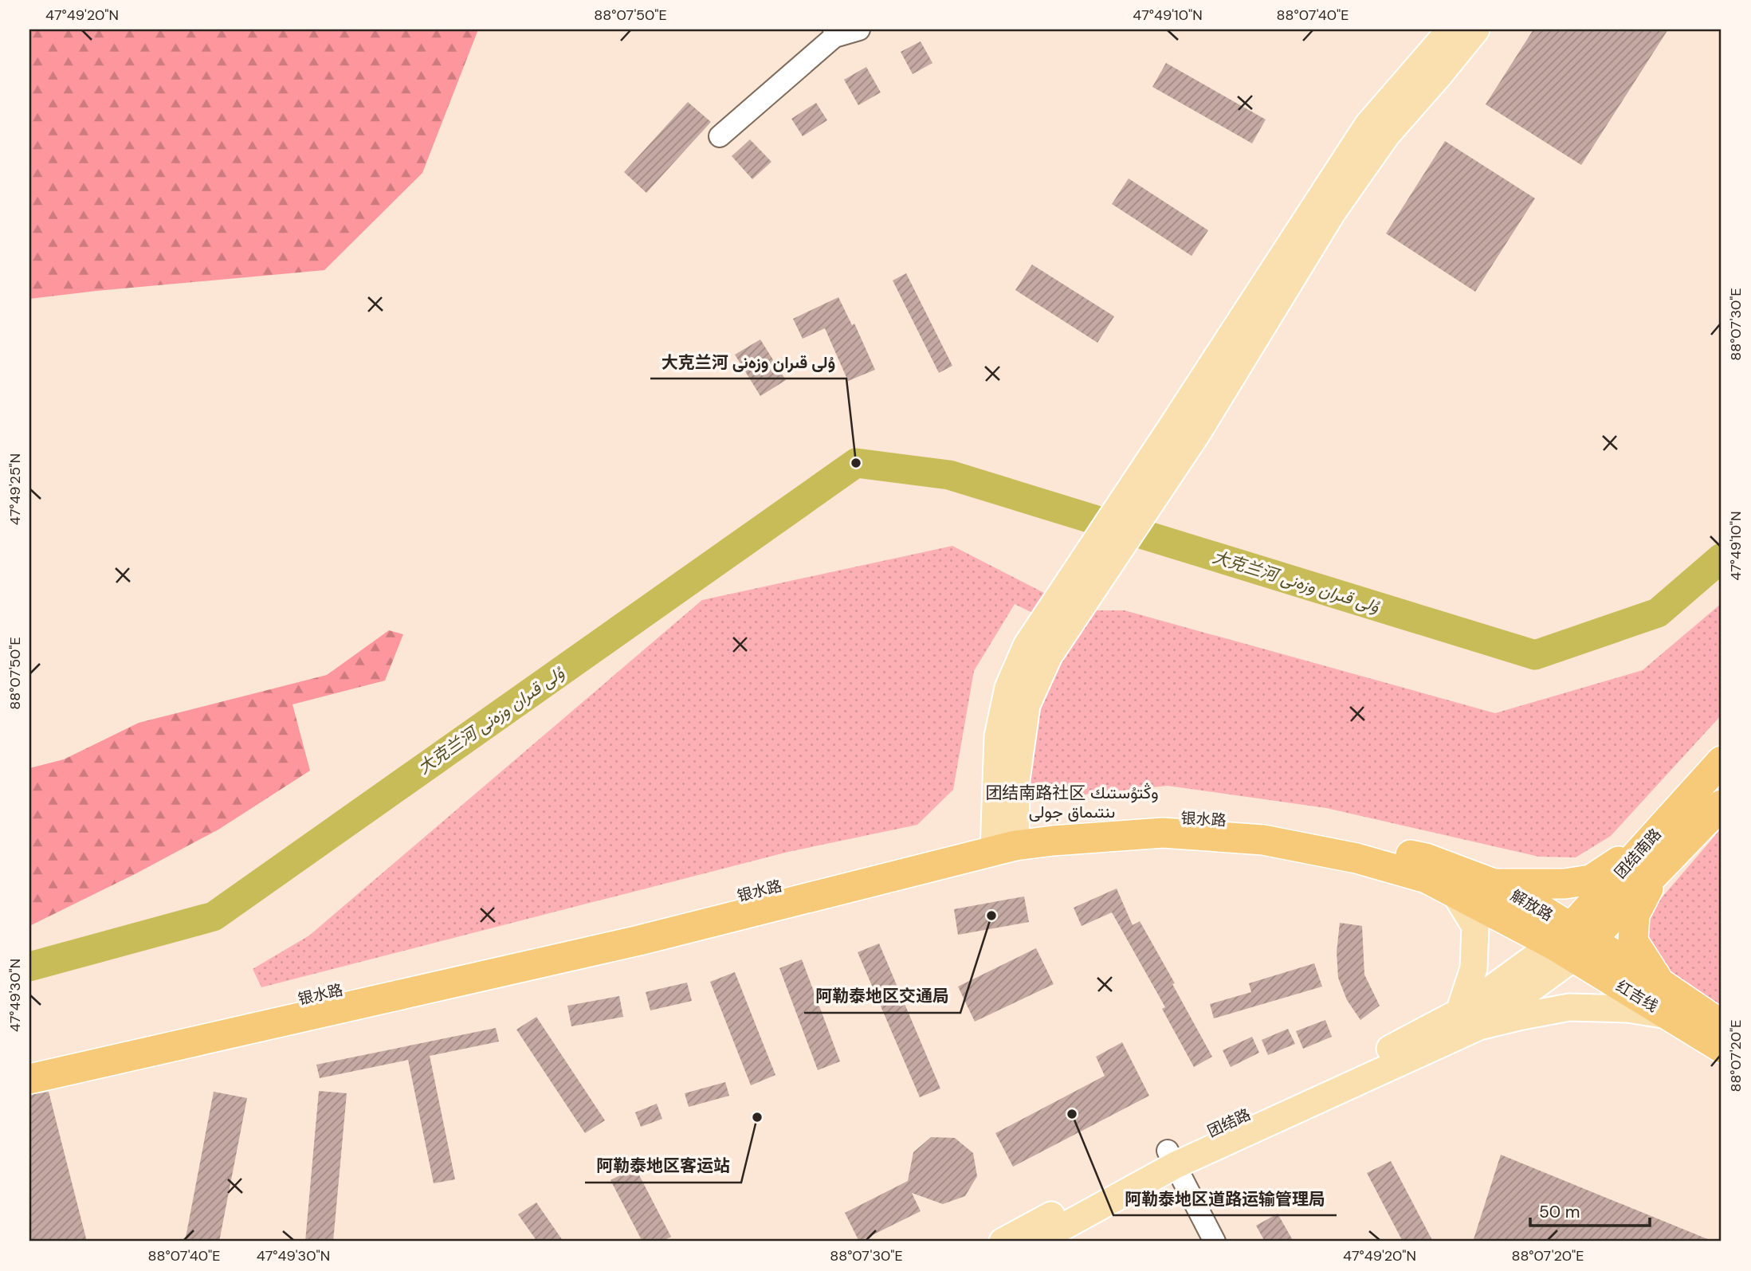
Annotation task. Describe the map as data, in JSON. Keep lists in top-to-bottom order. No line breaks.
{"streets":{"highway":["银水路","团结南路","解放路","红吉线"],"main road":["团结路"]},"crossings":[["银水路","团结南路"],["银水路","解放路"],["银水路","红吉线"],["团结南路","解放路"],["团结南路","红吉线"],["解放路","红吉线"]],"districts":["团结南路社区 وڭتۇستىك ىنتىماق جولى"],"water":["大克兰河 ۇلى قىران وزەنى"],"places":["大克兰河 ۇلى قىران وزەنى","阿勒泰地区交通局","阿勒泰地区道路运输管理局","阿勒泰地区客运站"],"scale_bar":"50 m","coordinates":["47°49'20\"N","88°07'50\"E","47°49'10\"N","88°07'40\"E","88°07'30\"E","47°49'25\"N","47°49'30\"N","88°07'20\"E"]}
